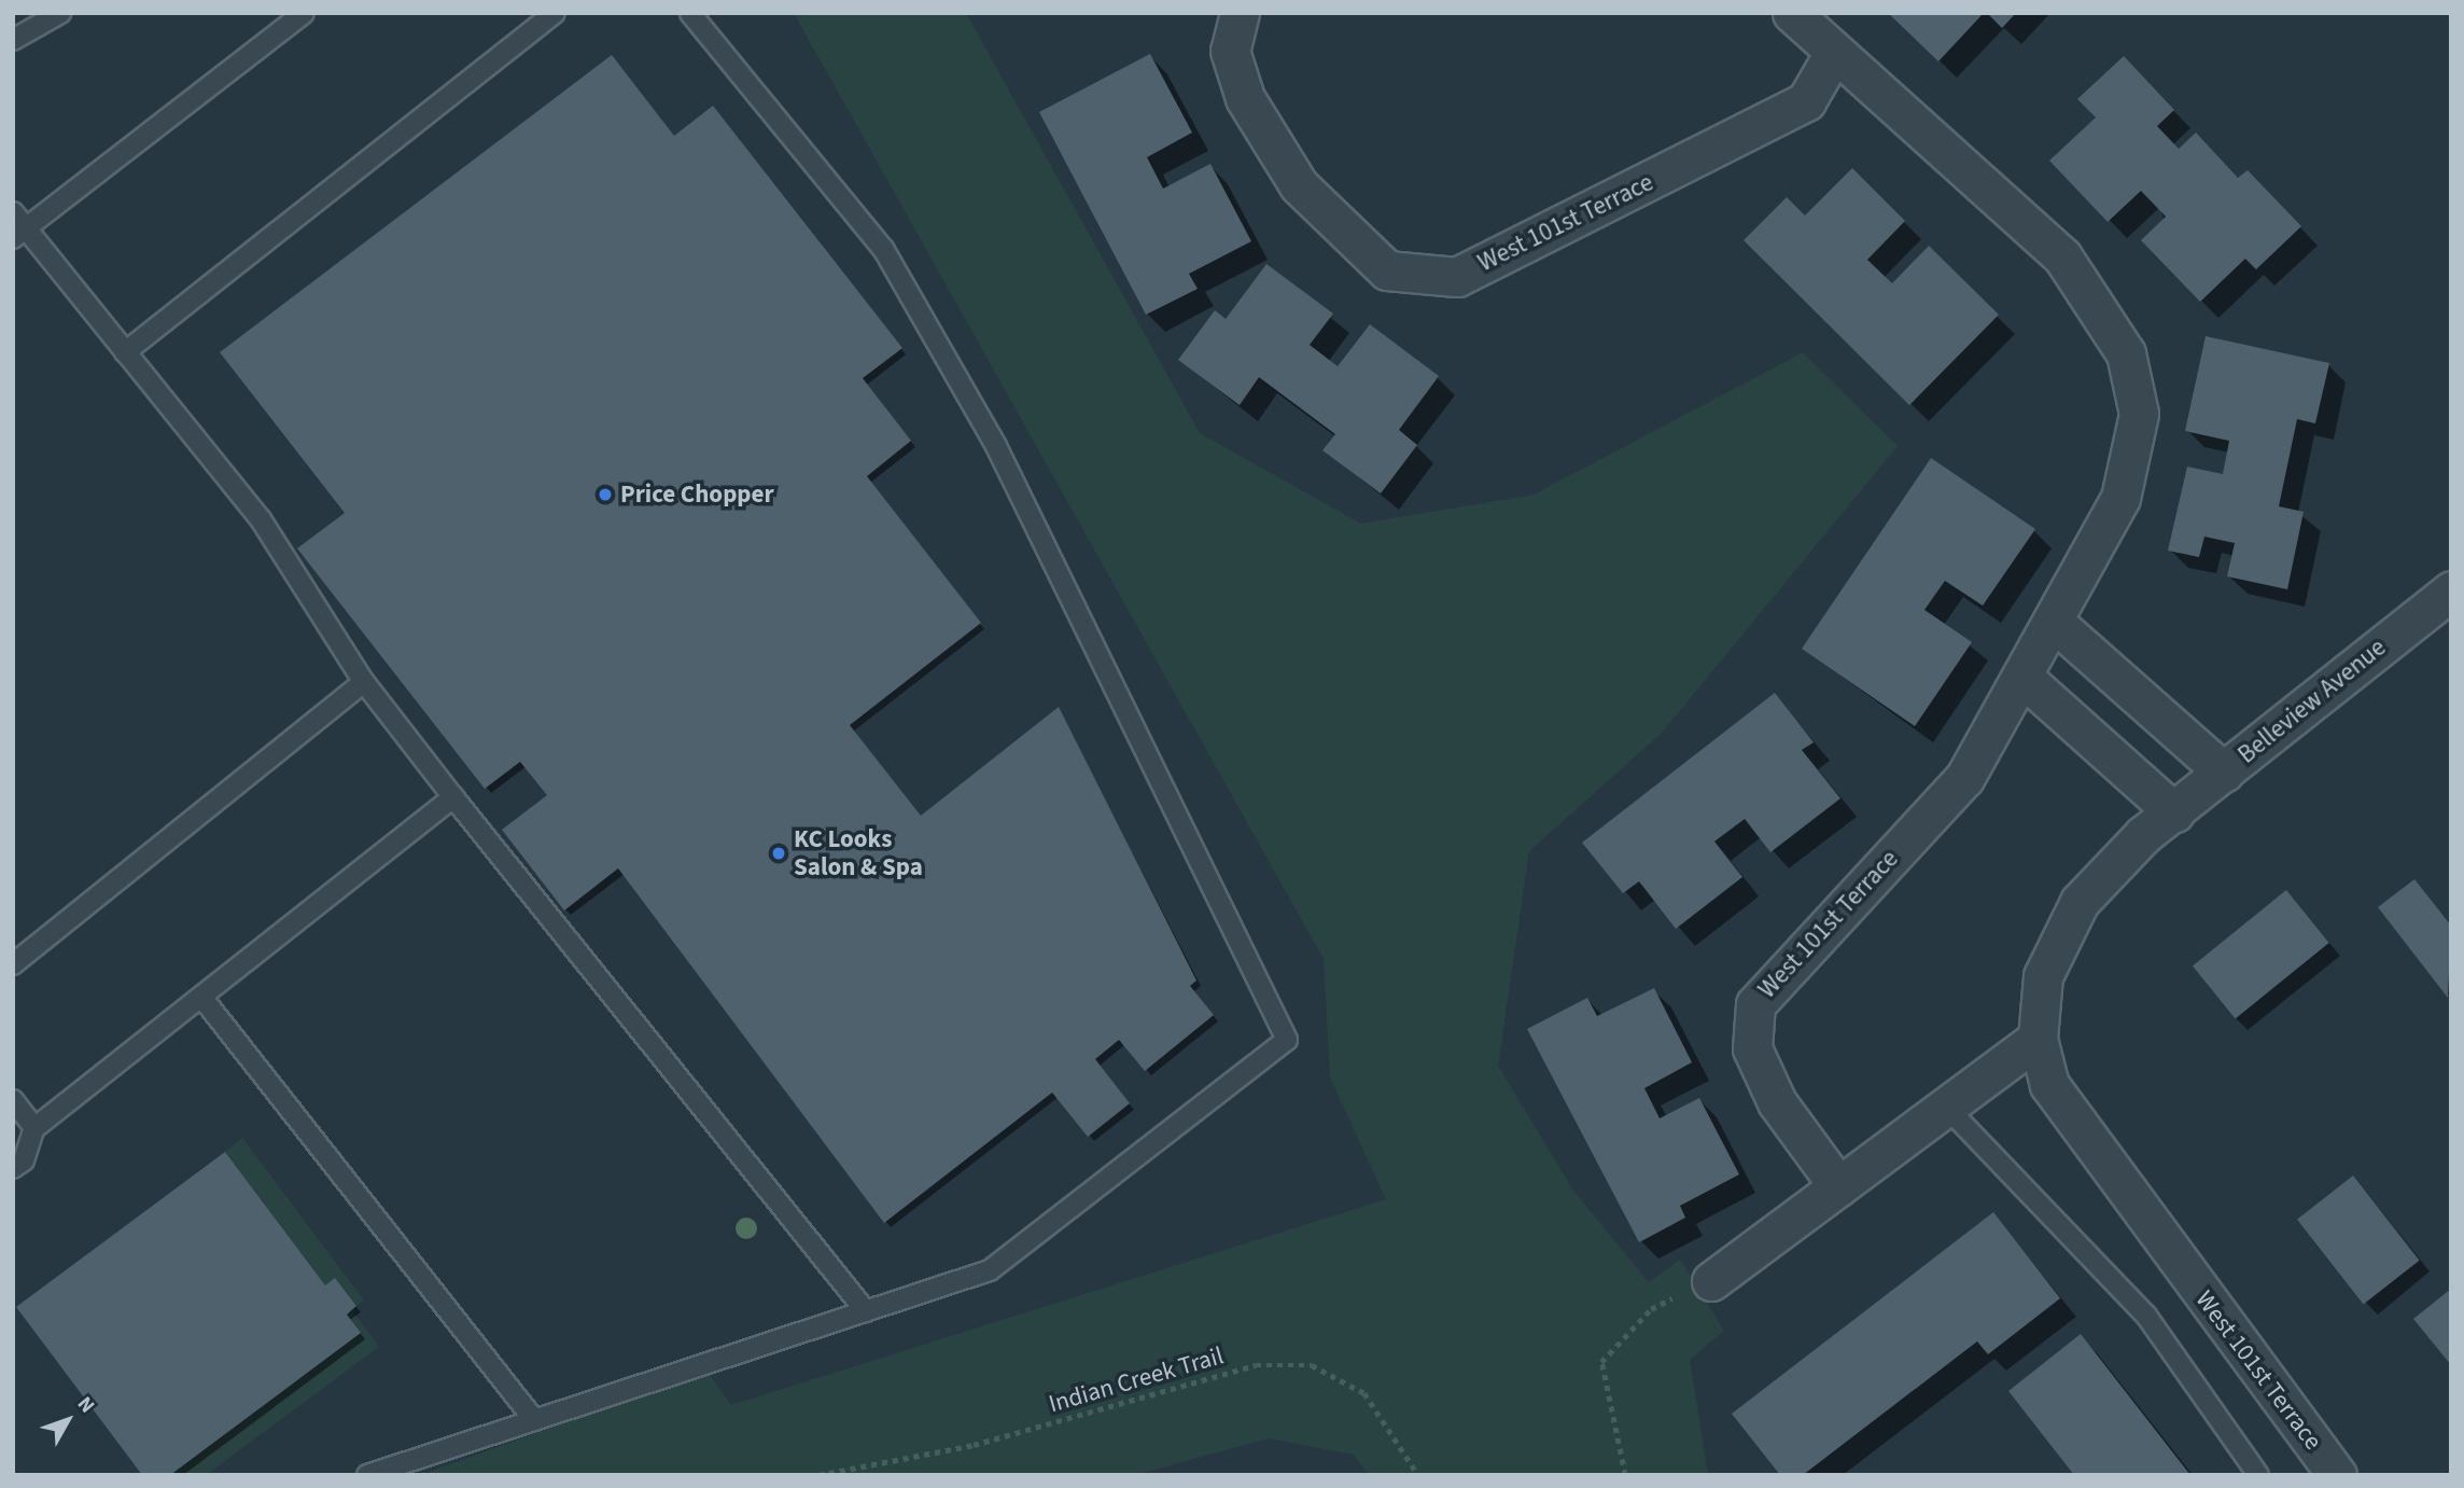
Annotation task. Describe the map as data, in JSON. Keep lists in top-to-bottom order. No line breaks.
{"streets":{"street":["West 101st Terrace","Belleview Avenue"],"path":["Indian Creek Trail"]},"crossings":[["West 101st Terrace","Belleview Avenue"]],"places":["Price Chopper","KC Looks Salon & Spa"],"north":"top right"}
